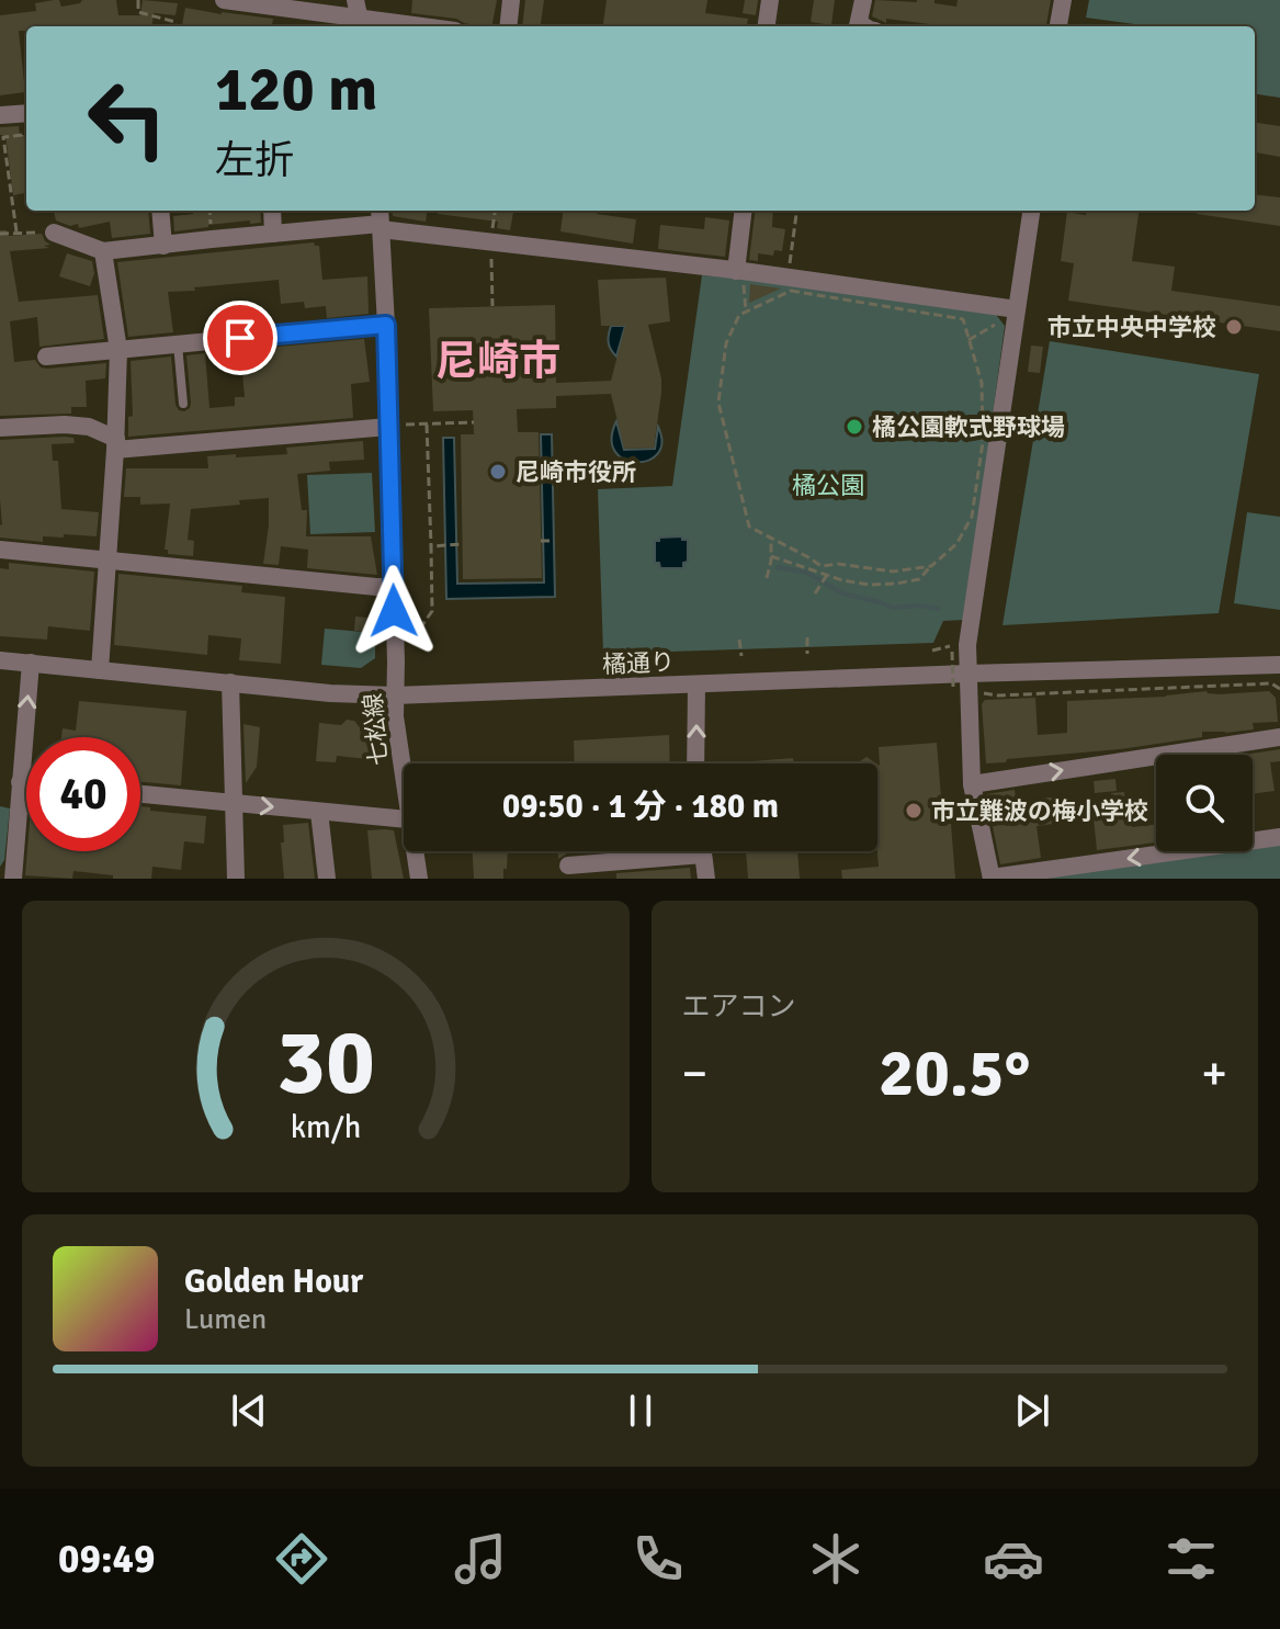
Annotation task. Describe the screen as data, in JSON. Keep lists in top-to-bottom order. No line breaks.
{"streets":{"street":["橘通り","七松線"]},"crossings":[["橘通り","七松線"]],"districts":["尼崎市"],"parks":["橘公園"],"places":["市立中央中学校","橘公園軟式野球場","尼崎市役所","市立難波の梅小学校"],"page":{"turn":["120 m","左折"],"limit":"40","trip":"09:50 · 1 分 · 180 m","tile":"エアコン","heat":["−","20.5°","+"],"song":["Golden Hour","Lumen"],"tabs":"09:49","gauge":["30","km/h"]}}
